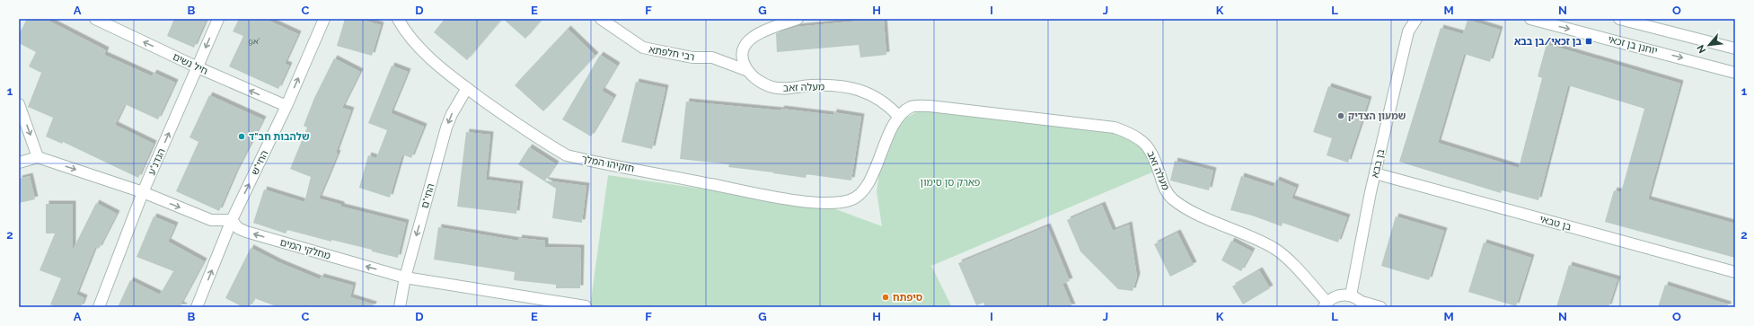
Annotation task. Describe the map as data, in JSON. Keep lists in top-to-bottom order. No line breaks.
{"streets":{"street":["יוחנן בן זכאי","רבי חלפתא","חיל נשים","מעלה זאב","הגדנ\"ע","החי\"ש","חזקיהו המלך","בן בבא","החי\"ם","בן טבאי","מחלקי המים"]},"crossings":[["רבי חלפתא","מעלה זאב"],["חיל נשים","הגדנ\"ע"],["חיל נשים","החי\"ש"],["מעלה זאב","חזקיהו המלך"],["החי\"ש","מחלקי המים"],["חזקיהו המלך","החי\"ם"],["בן בבא","בן טבאי"],["החי\"ם","מחלקי המים"]],"one_way":["חיל נשים","החי\"ש","החי\"ם","מחלקי המים"],"parks":["פארק סן סימון"],"places":{"transit":["בן זכאי/בן בבא"],"other":["שמעון הצדיק","שלהבות חב\"ד","סיפתח"]},"house_numbers":["9א'"],"north":"bottom left","grid":{"columns":["A","B","C","D","E","F","G","H","I","J","K","L","M","N","O"],"rows":["1","2"]}}
